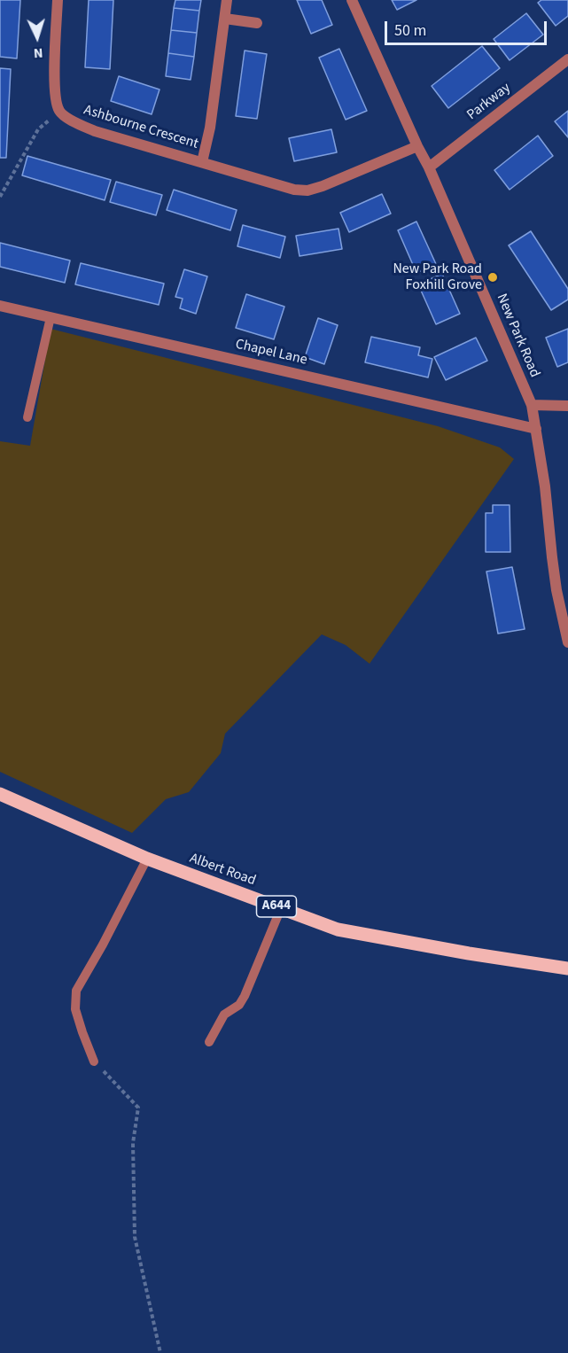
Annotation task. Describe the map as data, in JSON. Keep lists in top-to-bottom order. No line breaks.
{"streets":{"main road":["Albert Road","A644"],"street":["Parkway","Ashbourne Crescent","New Park Road","Chapel Lane"]},"crossings":[["Parkway","New Park Road"],["Ashbourne Crescent","New Park Road"],["New Park Road","Chapel Lane"]],"places":["New Park Road Foxhill Grove"],"scale_bar":"50 m","north":"bottom"}
